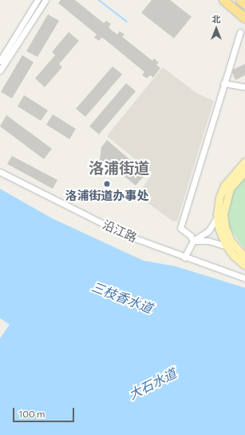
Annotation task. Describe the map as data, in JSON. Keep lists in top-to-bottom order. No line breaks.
{"streets":{"street":["沿江路"]},"districts":["洛浦街道"],"water":["三枝香水道","大石水道"],"places":["洛浦街道办事处"],"scale_bar":"100 m","north":"top"}
